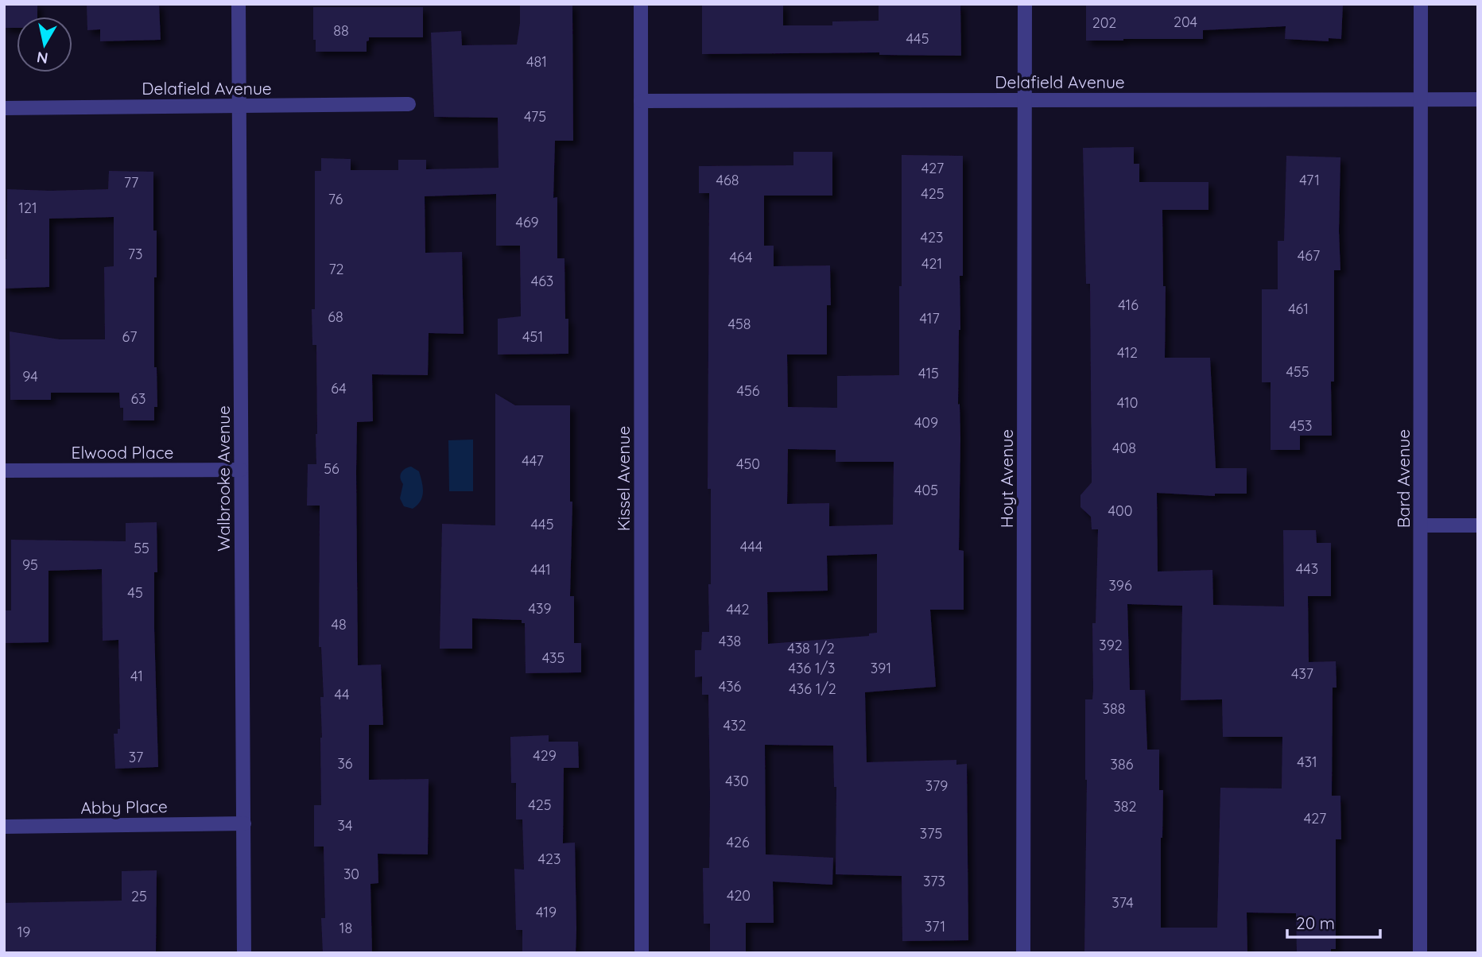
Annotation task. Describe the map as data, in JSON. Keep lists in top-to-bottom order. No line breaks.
{"streets":{"street":["Delafield Avenue","Elwood Place","Walbrooke Avenue","Kissel Avenue","Hoyt Avenue","Bard Avenue","Abby Place"]},"crossings":[["Delafield Avenue","Walbrooke Avenue"],["Delafield Avenue","Kissel Avenue"],["Delafield Avenue","Hoyt Avenue"],["Delafield Avenue","Bard Avenue"],["Elwood Place","Walbrooke Avenue"],["Walbrooke Avenue","Abby Place"]],"house_numbers":["204","202","88","445","481","475","427","468","471","77","425","76","121","469","423","73","467","464","421","72","463","416","461","68","417","458","67","451","412","455","415","94","64","456","63","410","409","453","408","447","450","56","405","400","445","444","55","95","443","441","396","45","439","442","48","438","392","438 1/2","435","436 1/3","391","437","41","436","436 1/2","44","388","432","429","37","431","36","386","430","379","425","382","427","34","375","426","423","30","373","420","25","374","419","371","18","19"],"scale_bar":"20 m","north":"bottom"}
